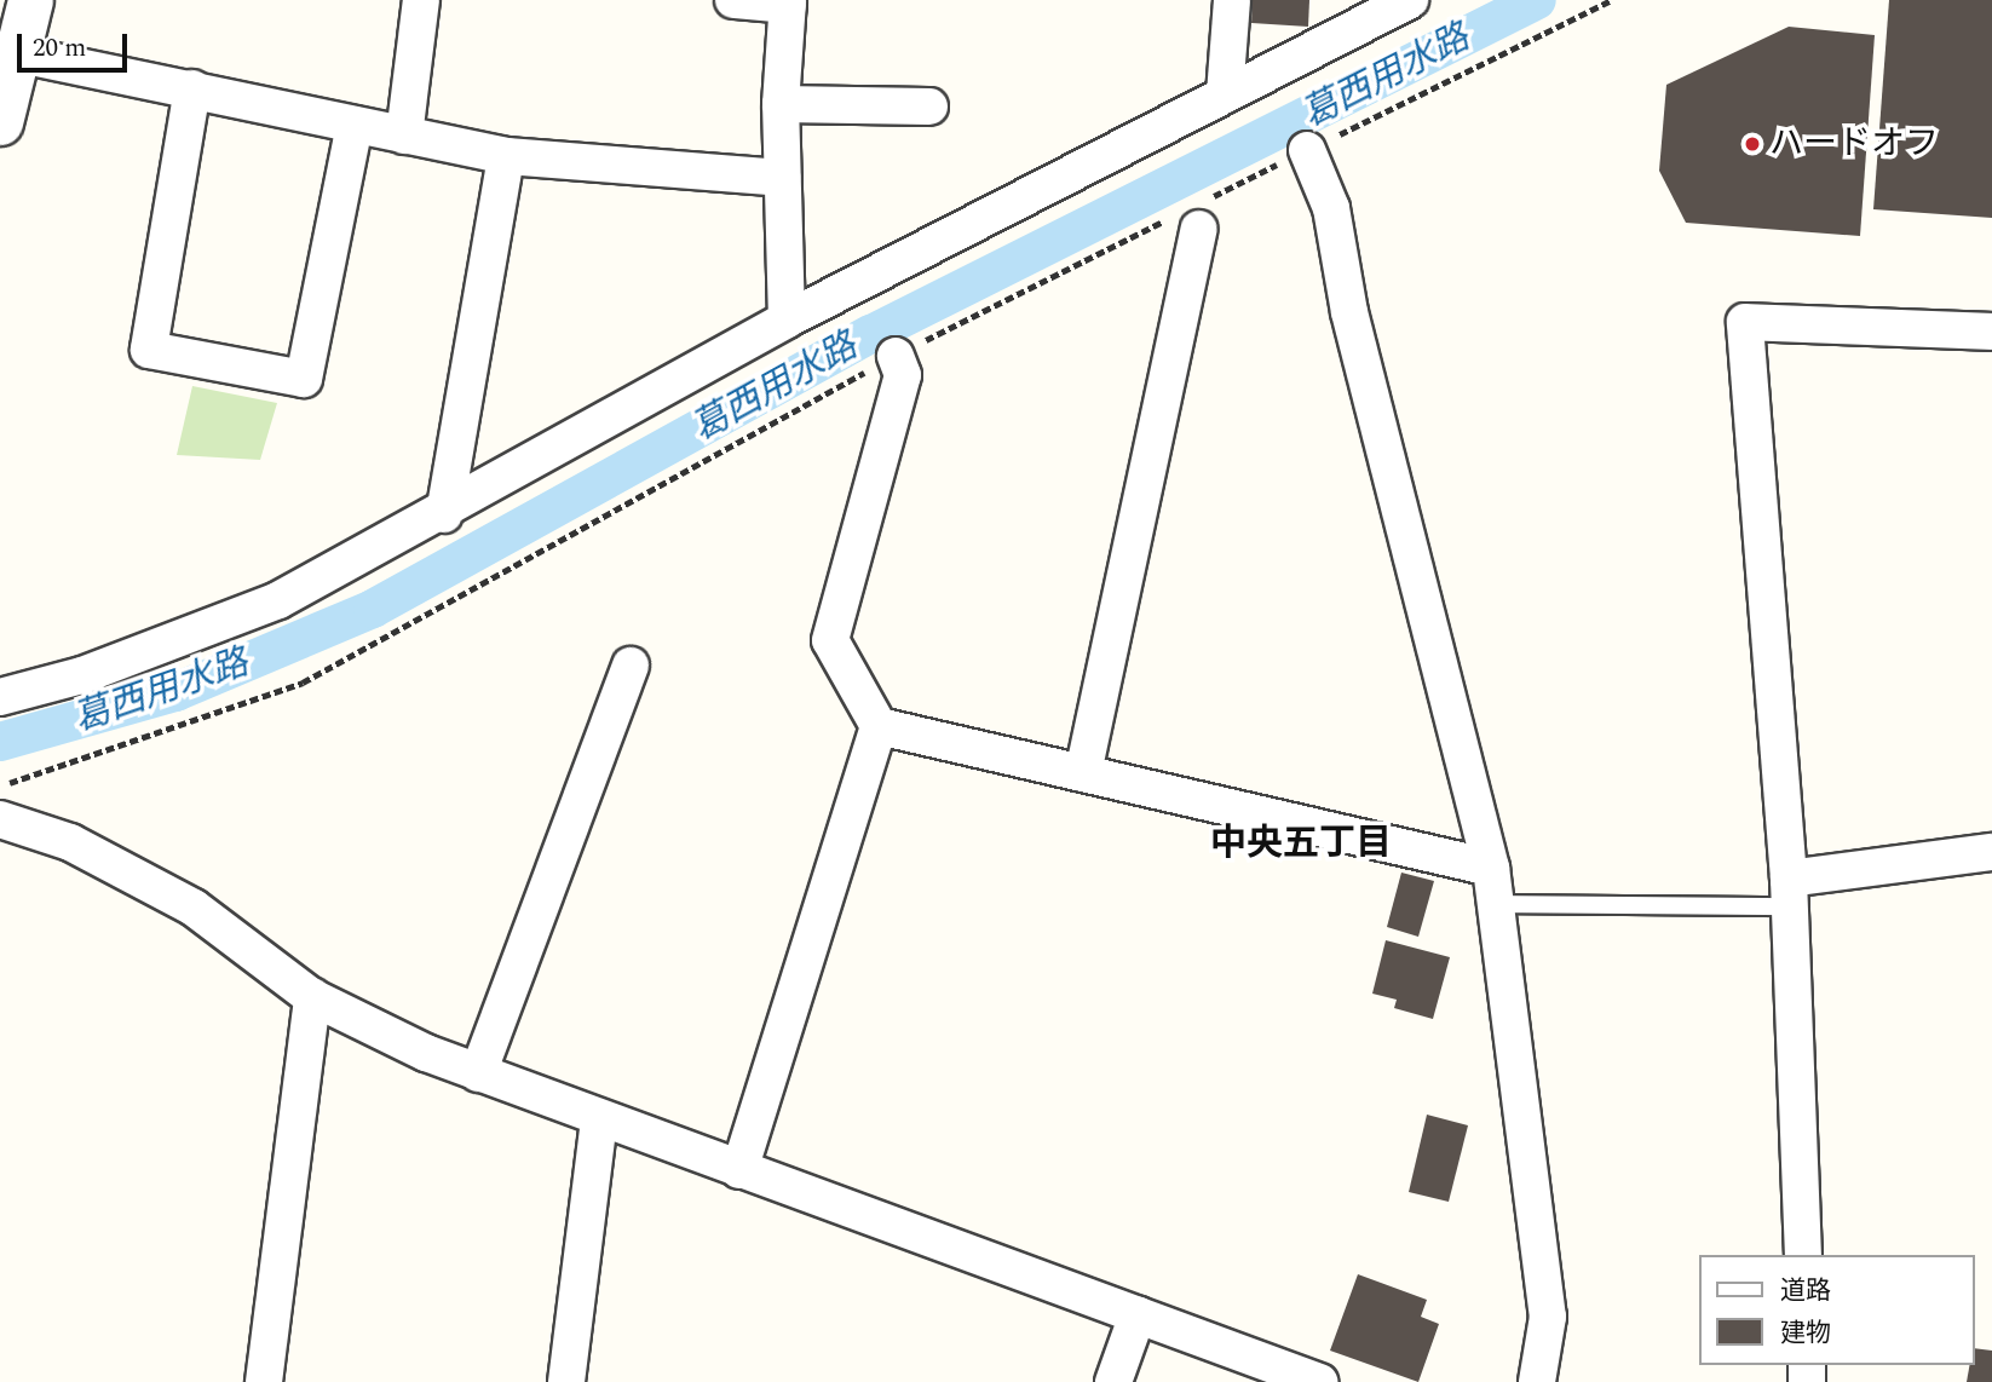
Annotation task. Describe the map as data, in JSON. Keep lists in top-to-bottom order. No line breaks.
{"districts":["中央五丁目"],"water":["葛西用水路"],"places":["ハードオフ"],"legend":["道路","建物"],"scale_bar":"20 m"}
